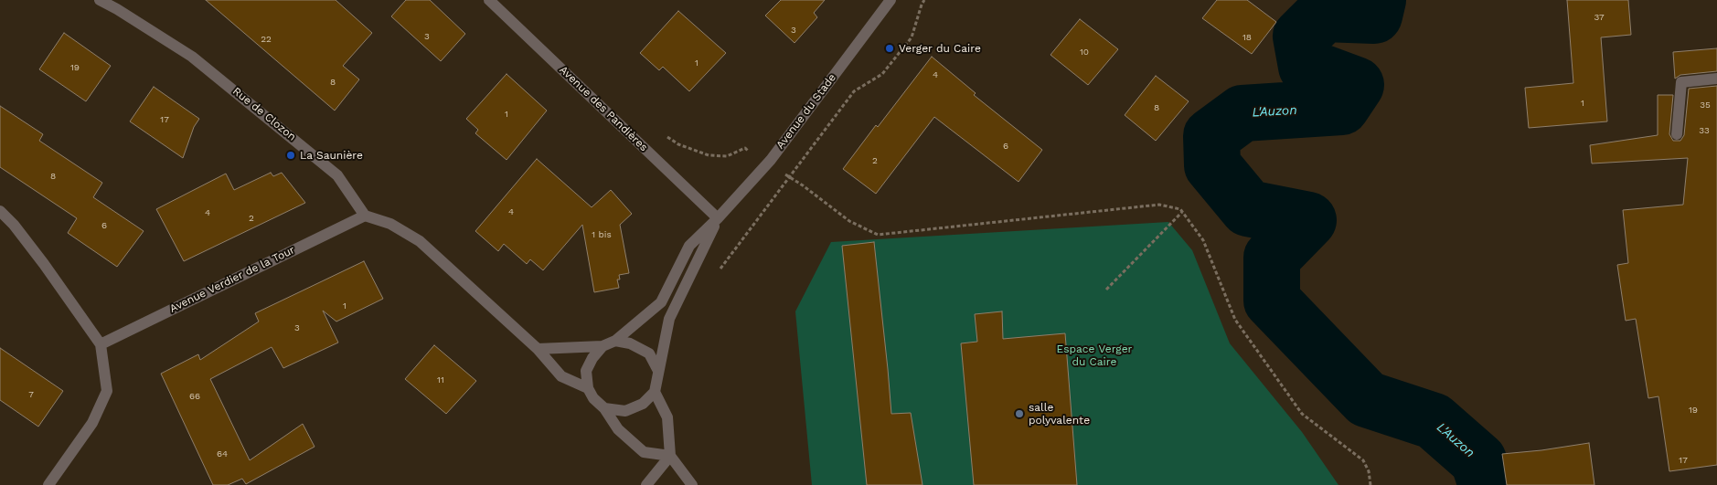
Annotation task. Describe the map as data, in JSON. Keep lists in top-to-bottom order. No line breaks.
{"streets":{"street":["Avenue des Pandières","Avenue du Stade","Rue de Clozon","Avenue Verdier de la Tour"]},"crossings":[["Avenue des Pandières","Avenue du Stade"],["Rue de Clozon","Avenue Verdier de la Tour"]],"water":["L'Auzon"],"parks":["Espace Verger du Caire"],"places":["Verger du Caire","La Saunière","salle polyvalente"],"house_numbers":["37","3","3","18","22","10","1","19","4","8","1","35","8","1","17","33","6","2","8","4","4","2","6","1 bis","1","3","11","7","66","19","64","17"]}
